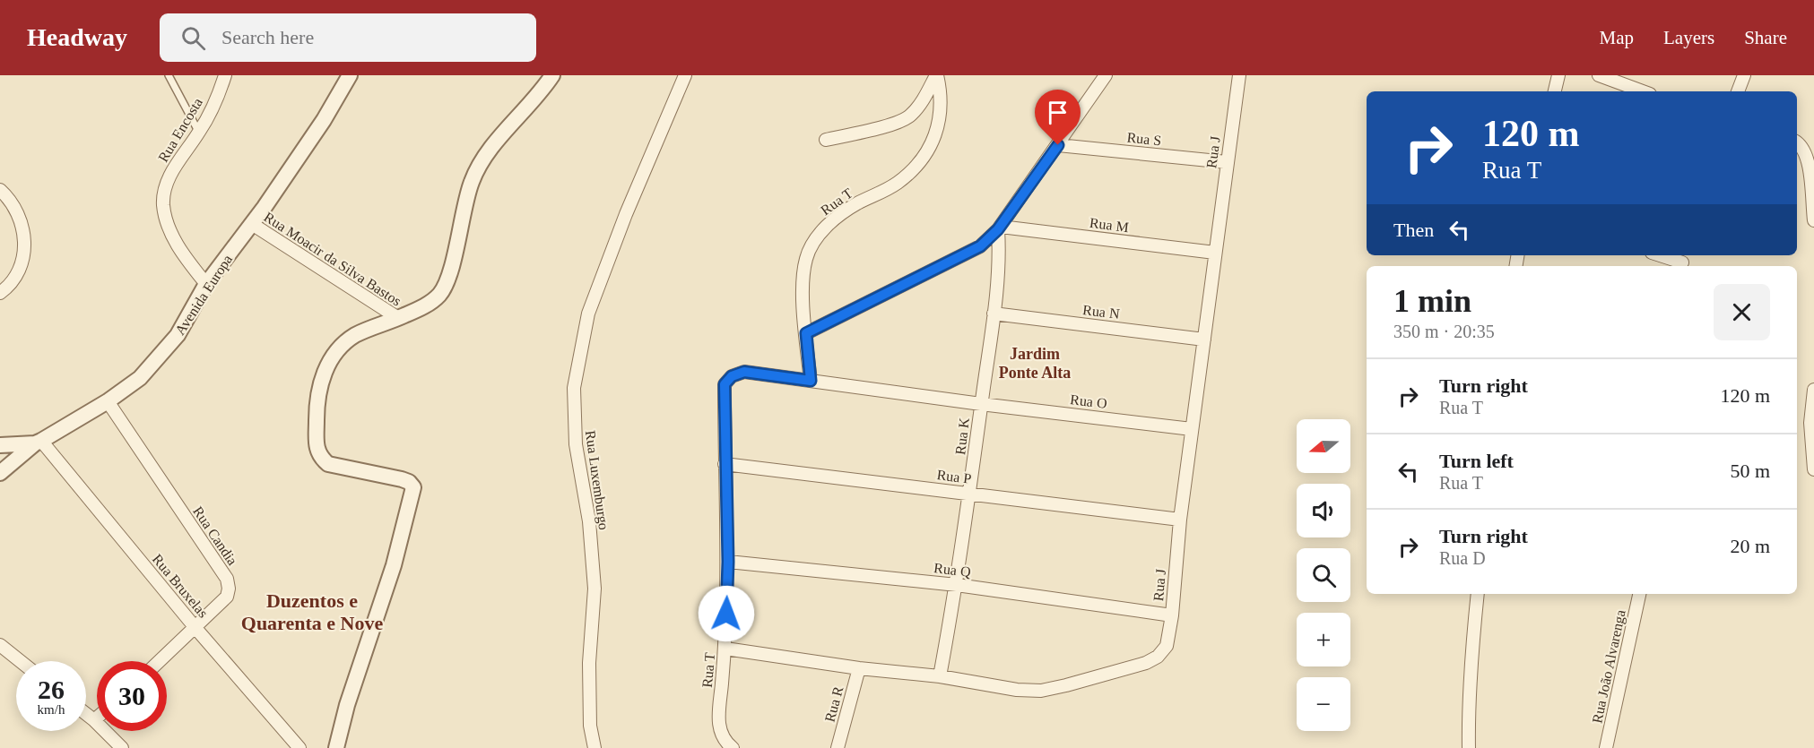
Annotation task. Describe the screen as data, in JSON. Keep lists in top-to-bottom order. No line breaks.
{"streets":{"street":["Rua Encosta","Rua S","Rua J","Rua T","Rua M","Rua Moacir da Silva Bastos","Avenida Europa","Rua N","Rua O","Rua K","Rua P","Rua Luxemburgo","Rua Candia","Rua Q","Rua Bruxelas","Rua João Alvarenga","Rua R"]},"crossings":[["Rua Encosta","Avenida Europa"],["Rua S","Rua J"],["Rua J","Rua T"],["Rua J","Rua M"],["Rua J","Rua N"],["Rua J","Rua O"],["Rua J","Rua K"],["Rua J","Rua P"],["Rua J","Rua Q"],["Rua J","Rua R"],["Rua T","Rua O"],["Rua T","Rua K"],["Rua T","Rua P"],["Rua T","Rua Q"],["Rua M","Rua K"],["Rua Moacir da Silva Bastos","Avenida Europa"],["Avenida Europa","Rua Candia"],["Avenida Europa","Rua Bruxelas"],["Rua N","Rua K"],["Rua O","Rua K"],["Rua K","Rua P"],["Rua K","Rua Q"],["Rua Candia","Rua Bruxelas"]],"districts":["Jardim Ponte Alta","Duzentos e Quarenta e Nove"],"north":"left","page":{"header":"Headway","search":"Search here","nav":["Map","Layers","Share"],"turn":["120 m","Rua T"],"then":"Then","heading":["1 min","350 m · 20:35"],"list":[{"name":"Turn right","note":"Rua T","value":"120 m"},{"name":"Turn left","note":"Rua T","value":"50 m"},{"name":"Turn right","note":"Rua D","value":"20 m"}],"map_buttons":["+","−"],"speed":"26 km/h","limit":"30"}}
